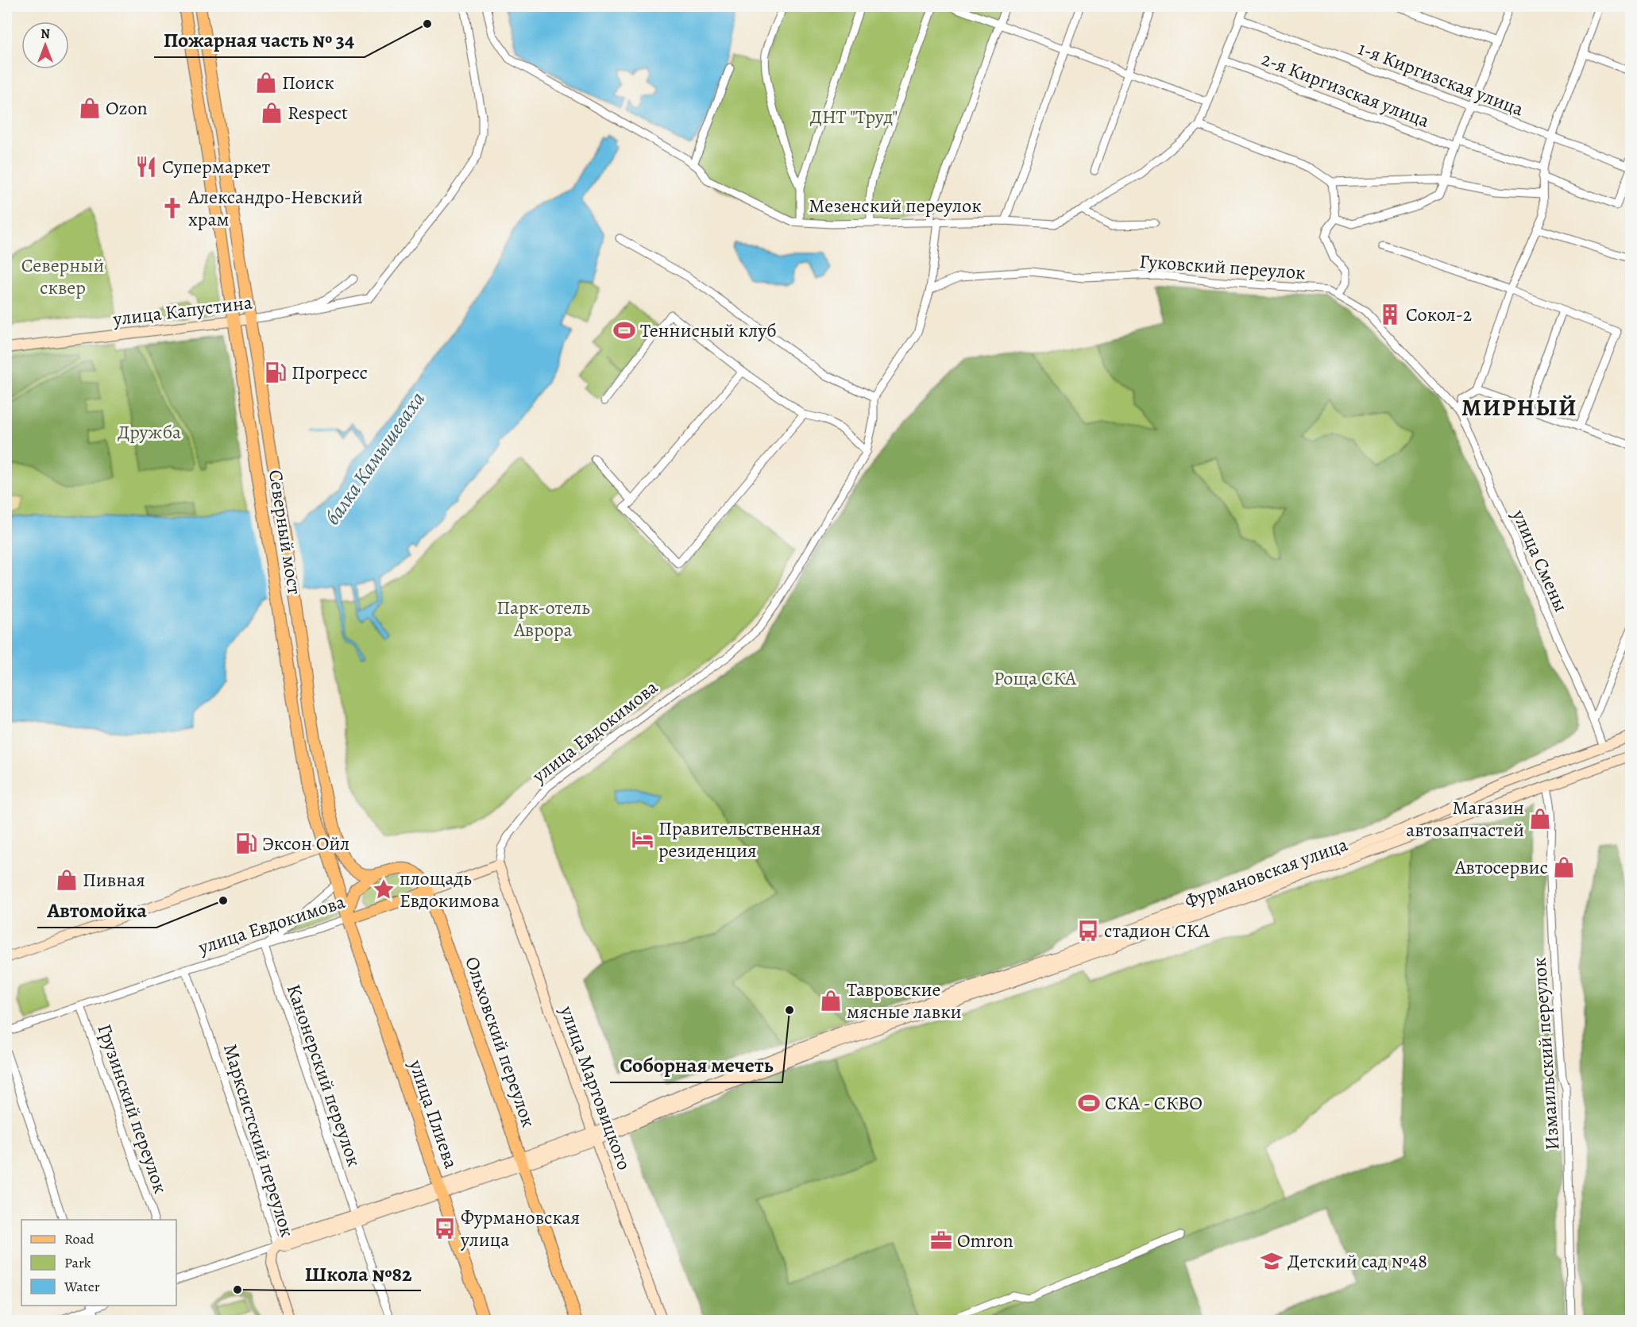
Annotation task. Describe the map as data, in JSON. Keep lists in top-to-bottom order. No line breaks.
{"streets":{"main road":["улица Капустина","Северный мост","улица Евдокимова","Фурмановская улица","Ольховский переулок","улица Мартовицкого","улица Плиева","Марксистский переулок"],"street":["1-я Киргизская улица","2-я Киргизская улица","Мезенский переулок","Гуковский переулок","улица Смены","Измаильский переулок","Канонерский переулок","Грузинский переулок"]},"crossings":[["1-я Киргизская улица","Мезенский переулок"],["2-я Киргизская улица","Мезенский переулок"],["Гуковский переулок","улица Смены"],["улица Капустина","Северный мост"],["Северный мост","улица Плиева"],["улица Евдокимова","Ольховский переулок"],["улица Евдокимова","Канонерский переулок"],["улица Евдокимова","улица Мартовицкого"],["улица Евдокимова","Грузинский переулок"],["улица Евдокимова","улица Плиева"],["улица Евдокимова","Марксистский переулок"],["Фурмановская улица","Ольховский переулок"],["Фурмановская улица","Канонерский переулок"],["Фурмановская улица","улица Мартовицкого"],["Фурмановская улица","улица Плиева"],["Фурмановская улица","Марксистский переулок"]],"districts":["МИРНЫЙ"],"water":["балка Камышеваха"],"parks":["ДНТ \"Труд\"","Северный сквер","Дружба","Парк-отель Аврора","Роща СКА"],"places":{"other":["Пожарная часть № 34","Автомойка","Соборная мечеть","Школа №82"],"shop":["Поиск","Ozon","Respect","Магазин автозапчастей","Автосервис","Пивная","Тавровские мясные лавки"],"restaurant":["Супермаркет"],"church":["Александро-Невский храм"],"building":["Сокол-2"],"sports":["Теннисный клуб","СКА - СКВО"],"fuel station":["Прогресс","Эксон Ойл"],"hotel":["Правительственная резиденция"],"place":["площадь Евдокимова"],"bus stop":["стадион СКА","Фурмановская улица"],"office":["Omron"],"school or university":["Детский сад №48"]},"legend":["Road","Park","Water"],"north":"top"}
